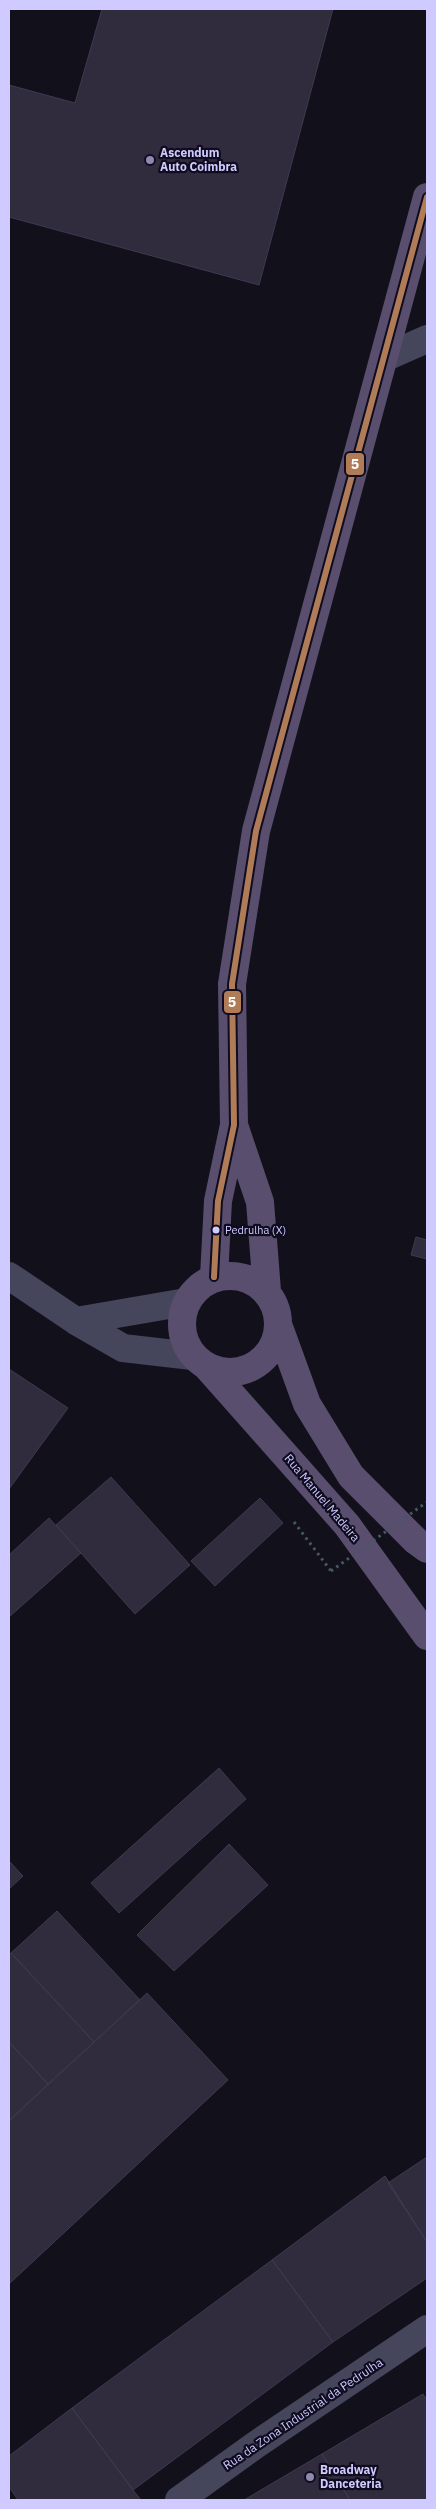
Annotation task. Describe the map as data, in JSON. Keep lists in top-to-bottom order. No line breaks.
{"streets":{"main road":["Rua Manuel Madeira"],"street":["Rua da Zona Industrial da Pedrulha"]},"places":["Ascendum Auto Coimbra","Pedrulha (X)","Broadway Danceteria"],"lines":["transit line 5"]}
